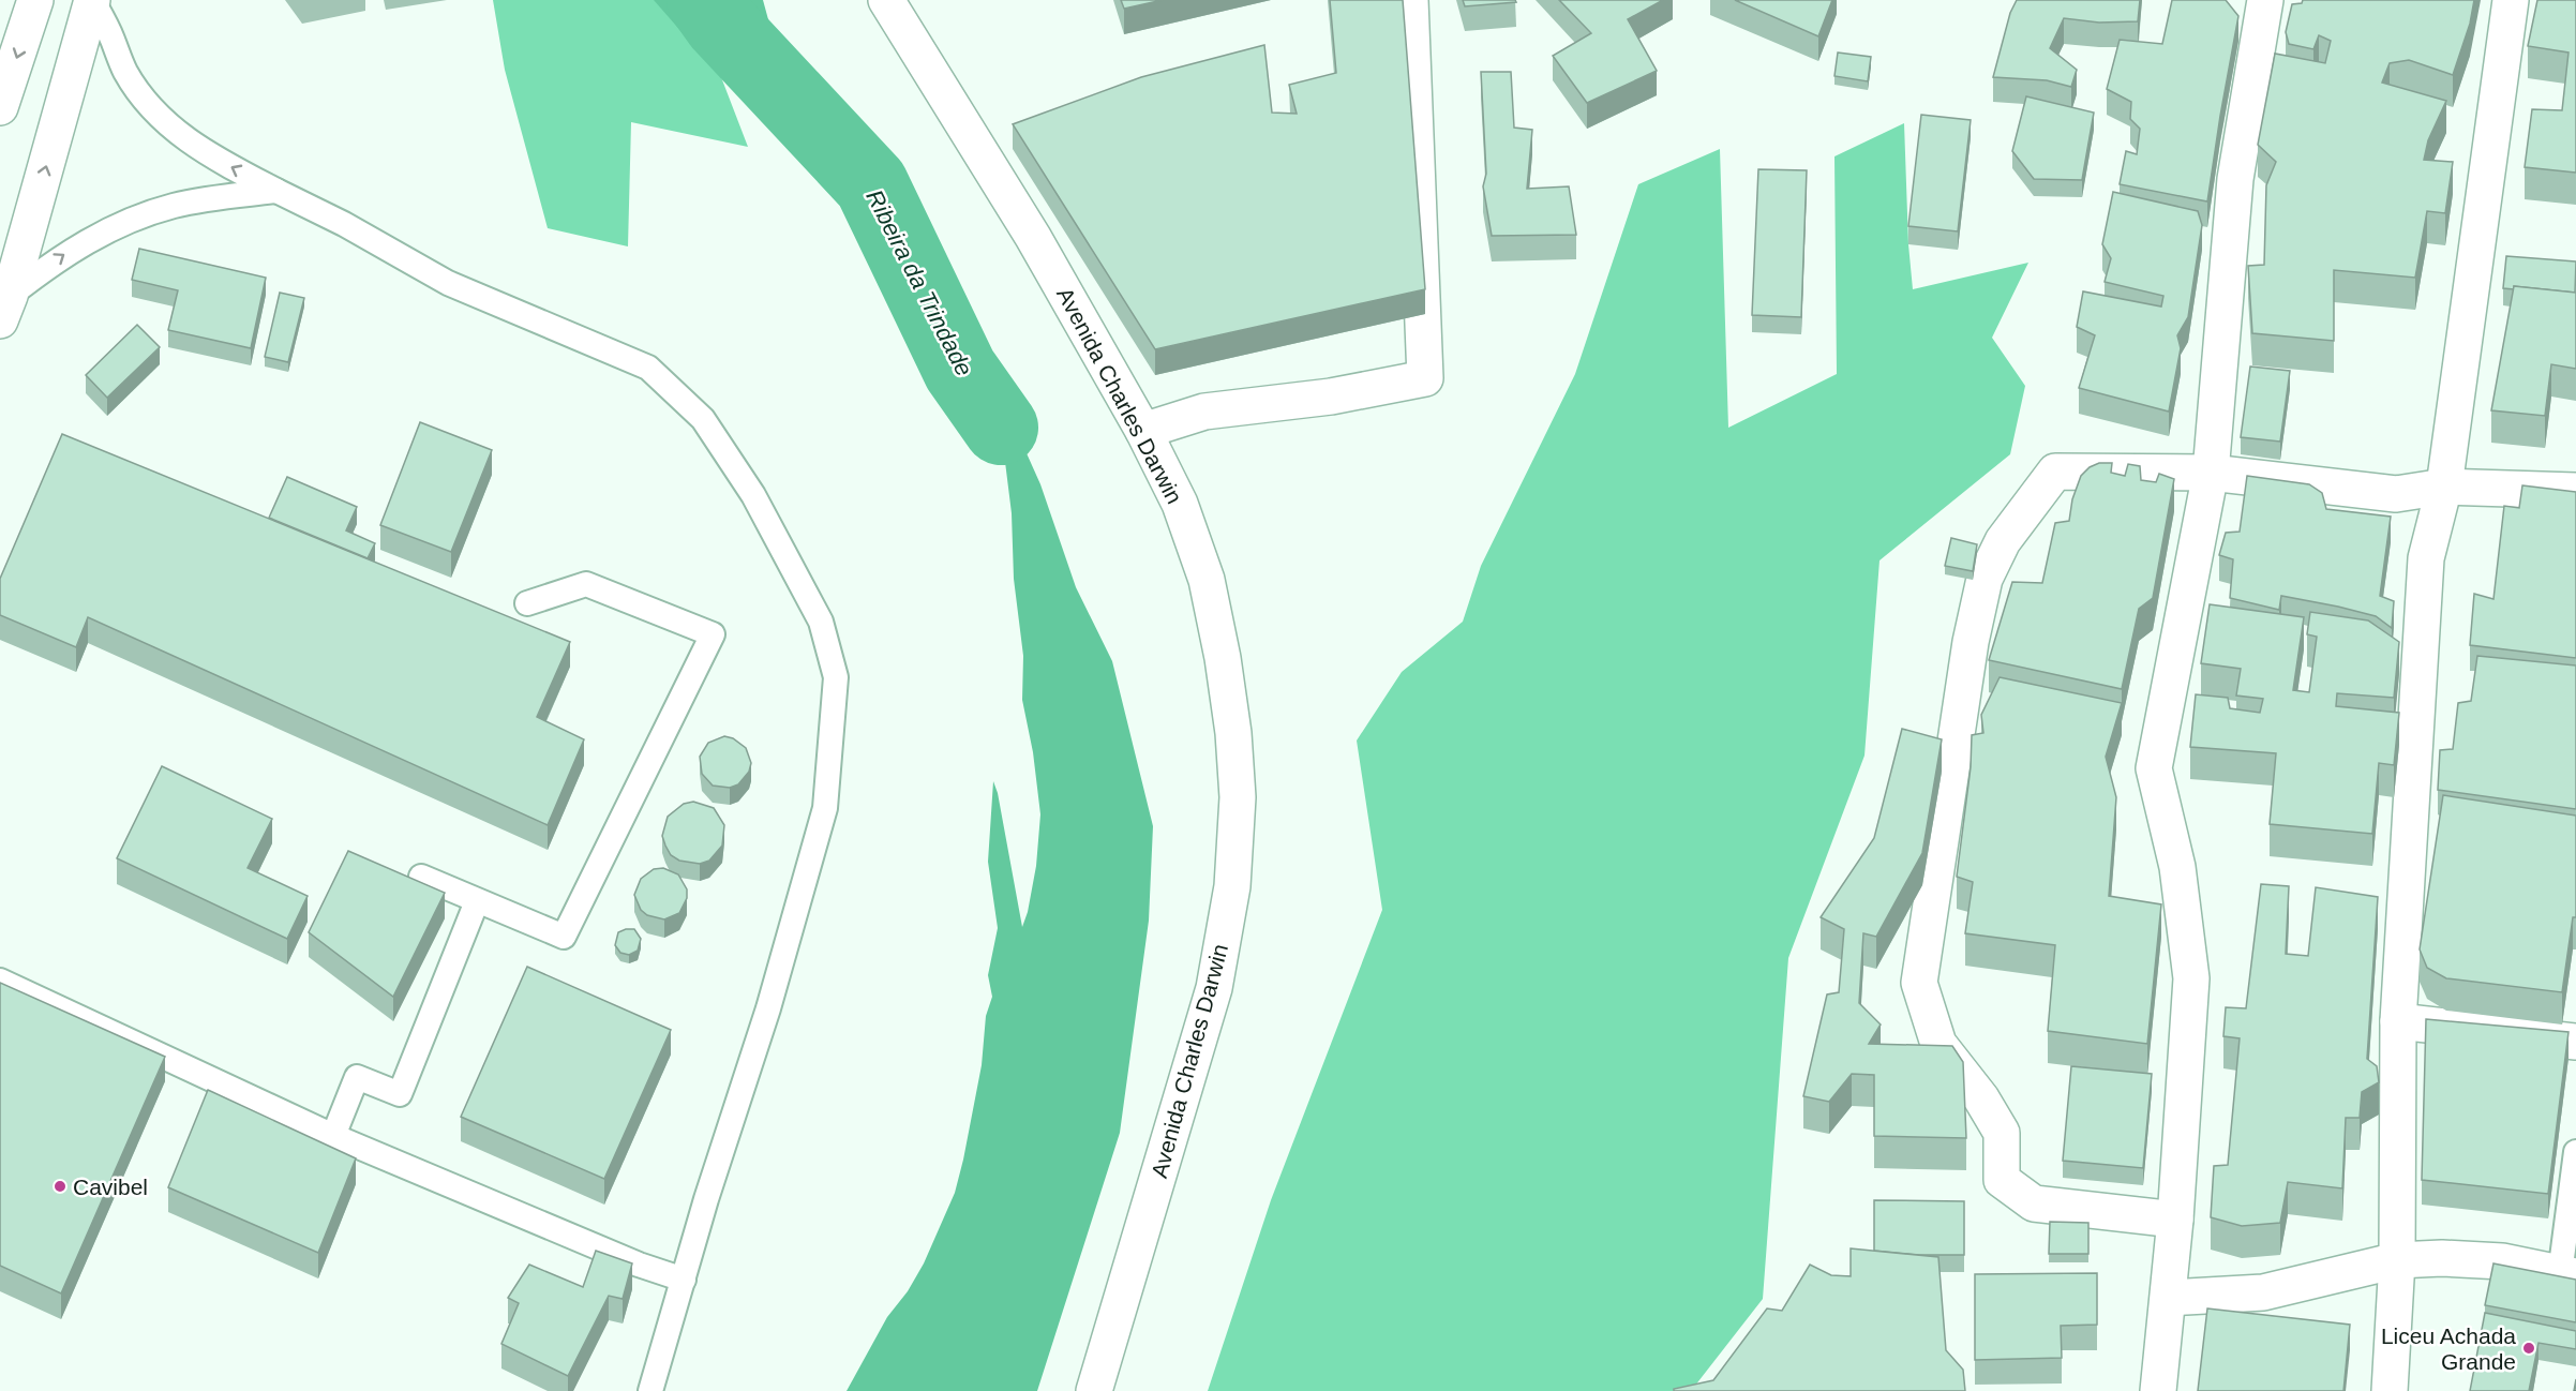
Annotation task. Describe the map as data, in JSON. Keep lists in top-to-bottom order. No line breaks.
{"streets":{"street":["Avenida Charles Darwin"]},"water":["Ribeira da Trindade"],"places":["Cavibel","Liceu Achada Grande"]}
